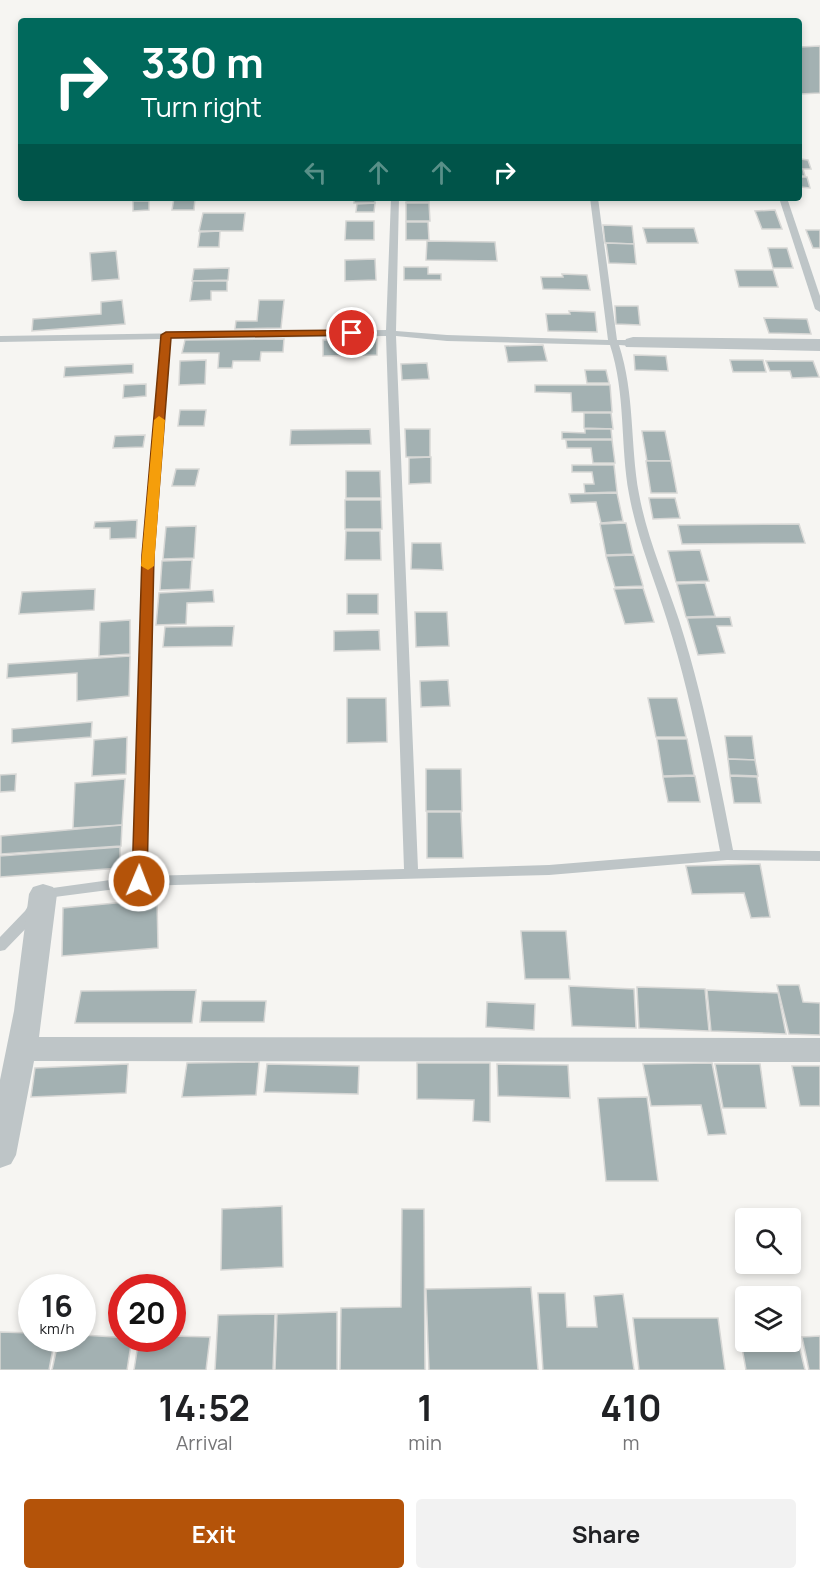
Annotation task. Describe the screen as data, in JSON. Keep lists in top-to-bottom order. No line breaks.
{"page":{"turn":["330 m","Turn right"],"speed":"16 km/h","limit":"20","eta":["14:52","Arrival","1","min","410","m"],"buttons":["Exit","Share"]}}
